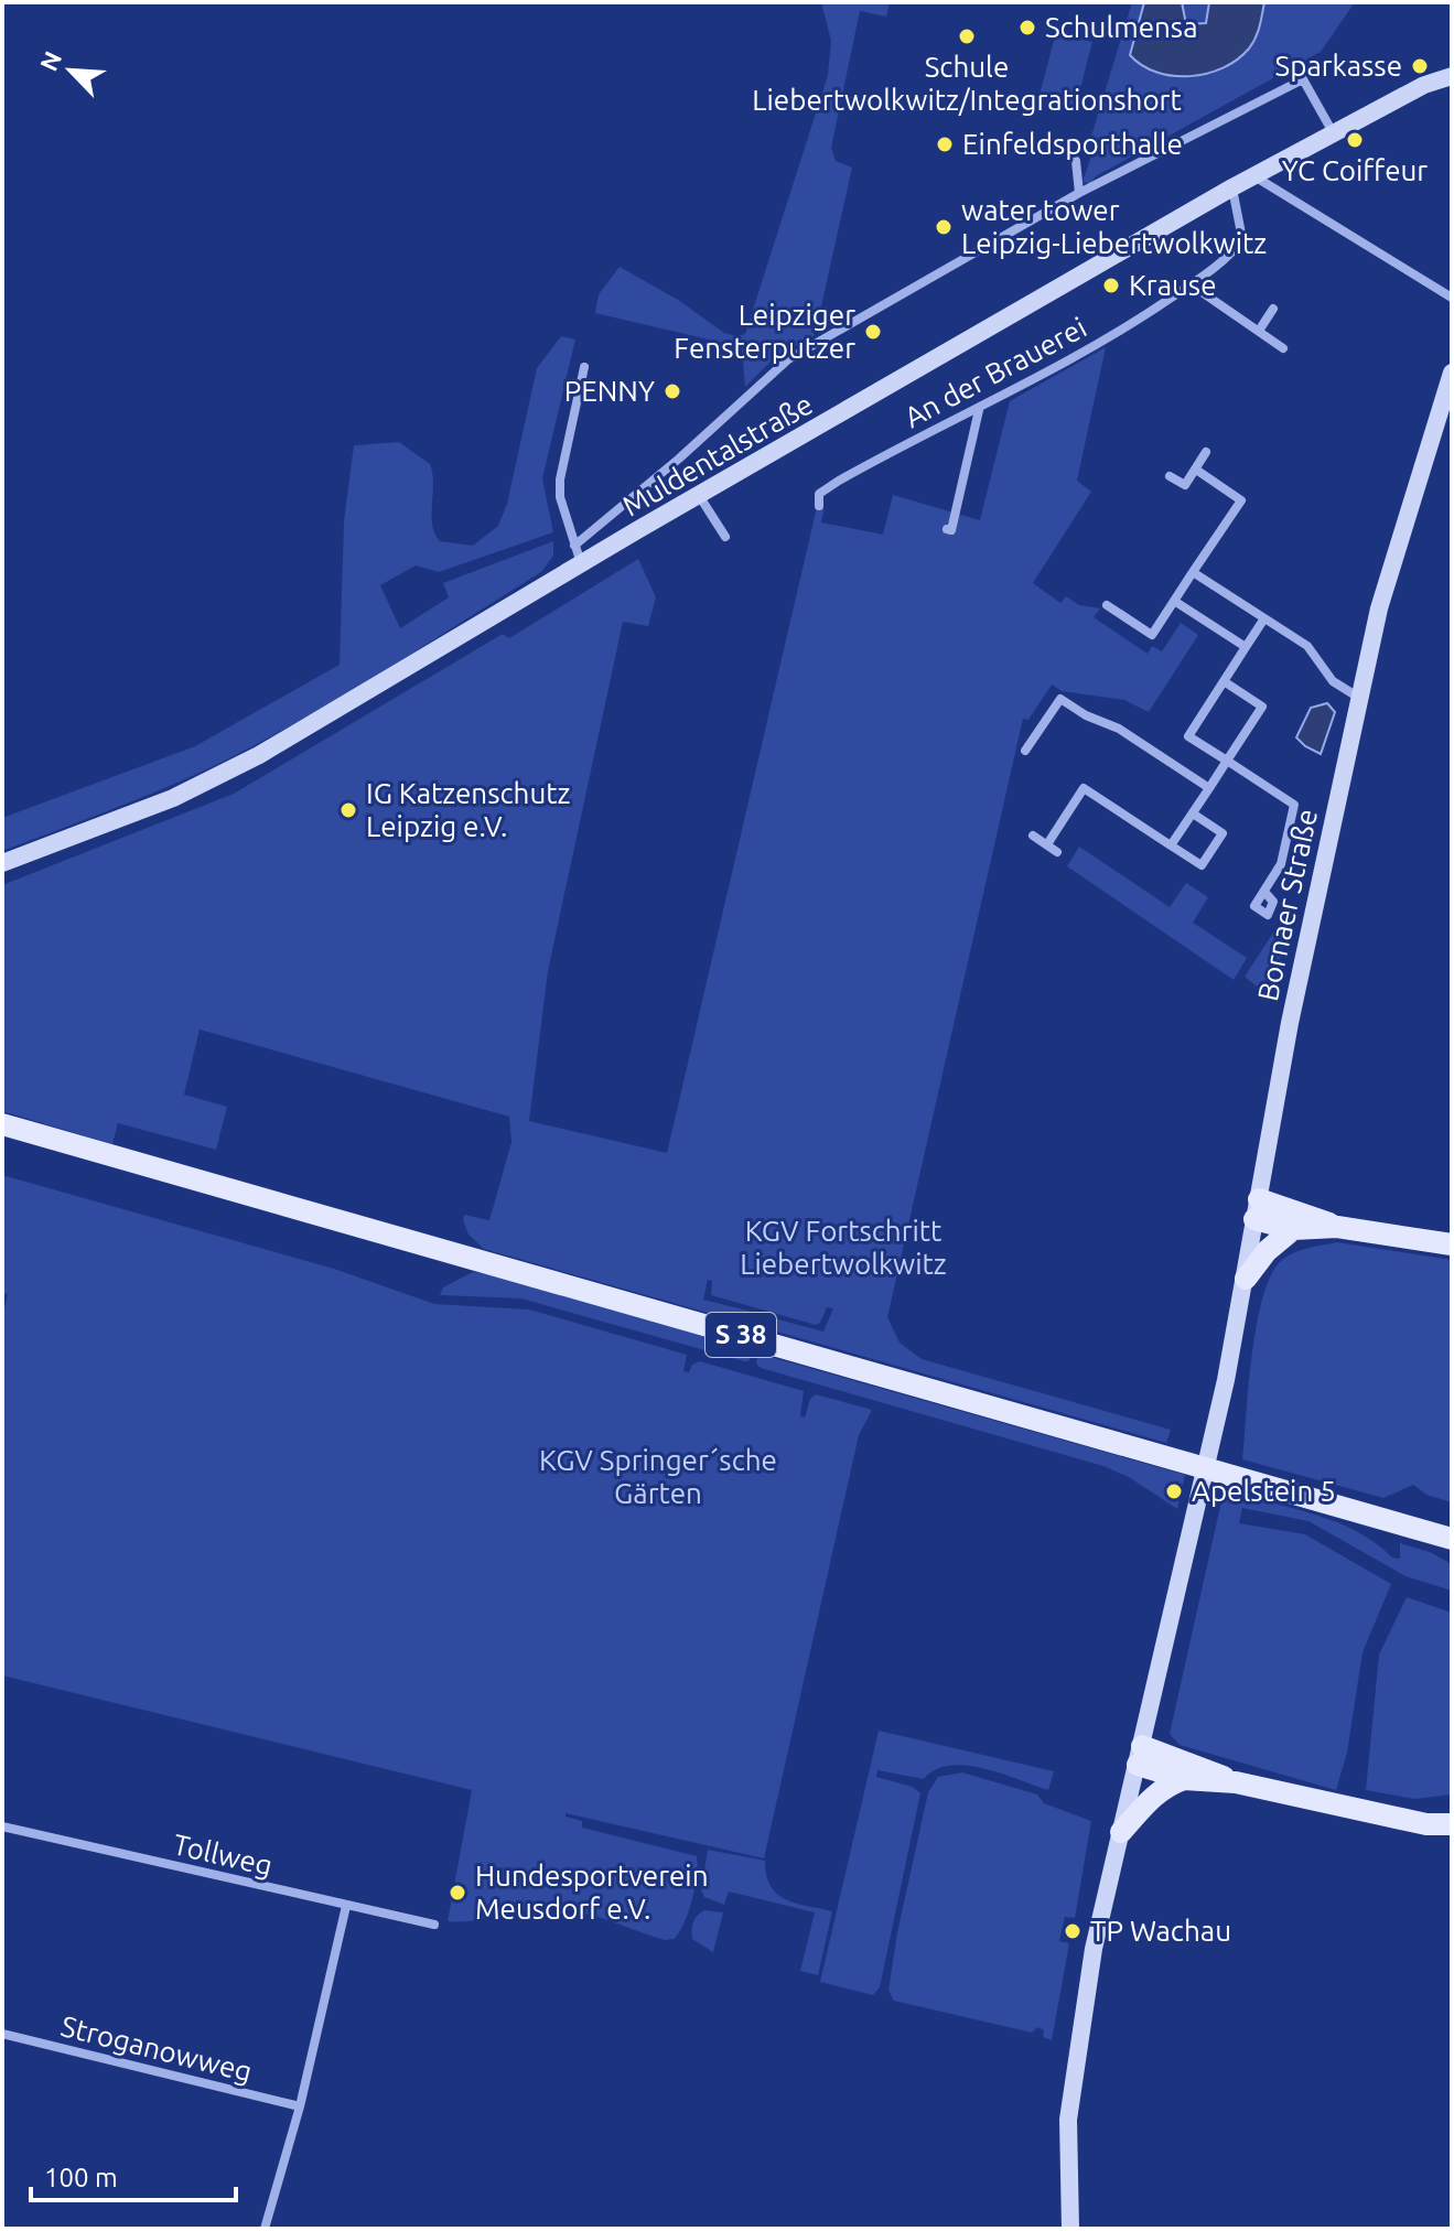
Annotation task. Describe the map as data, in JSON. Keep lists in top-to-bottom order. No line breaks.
{"streets":{"main road":["Muldentalstraße","Bornaer Straße","S 38"],"street":["An der Brauerei","Tollweg","Stroganowweg"]},"crossings":[["An der Brauerei","Muldentalstraße"]],"parks":["KGV Fortschritt Liebertwolkwitz","KGV Springer´sche Gärten"],"places":["Schulmensa","Schule Liebertwolkwitz/Integrationshort","Sparkasse","YC Coiffeur","Einfeldsporthalle","water tower Leipzig-Liebertwolkwitz","Krause","Leipziger Fensterputzer","PENNY","IG Katzenschutz Leipzig e.V.","Apelstein 5","Hundesportverein Meusdorf e.V.","TP Wachau"],"scale_bar":"100 m","north":"top left"}
